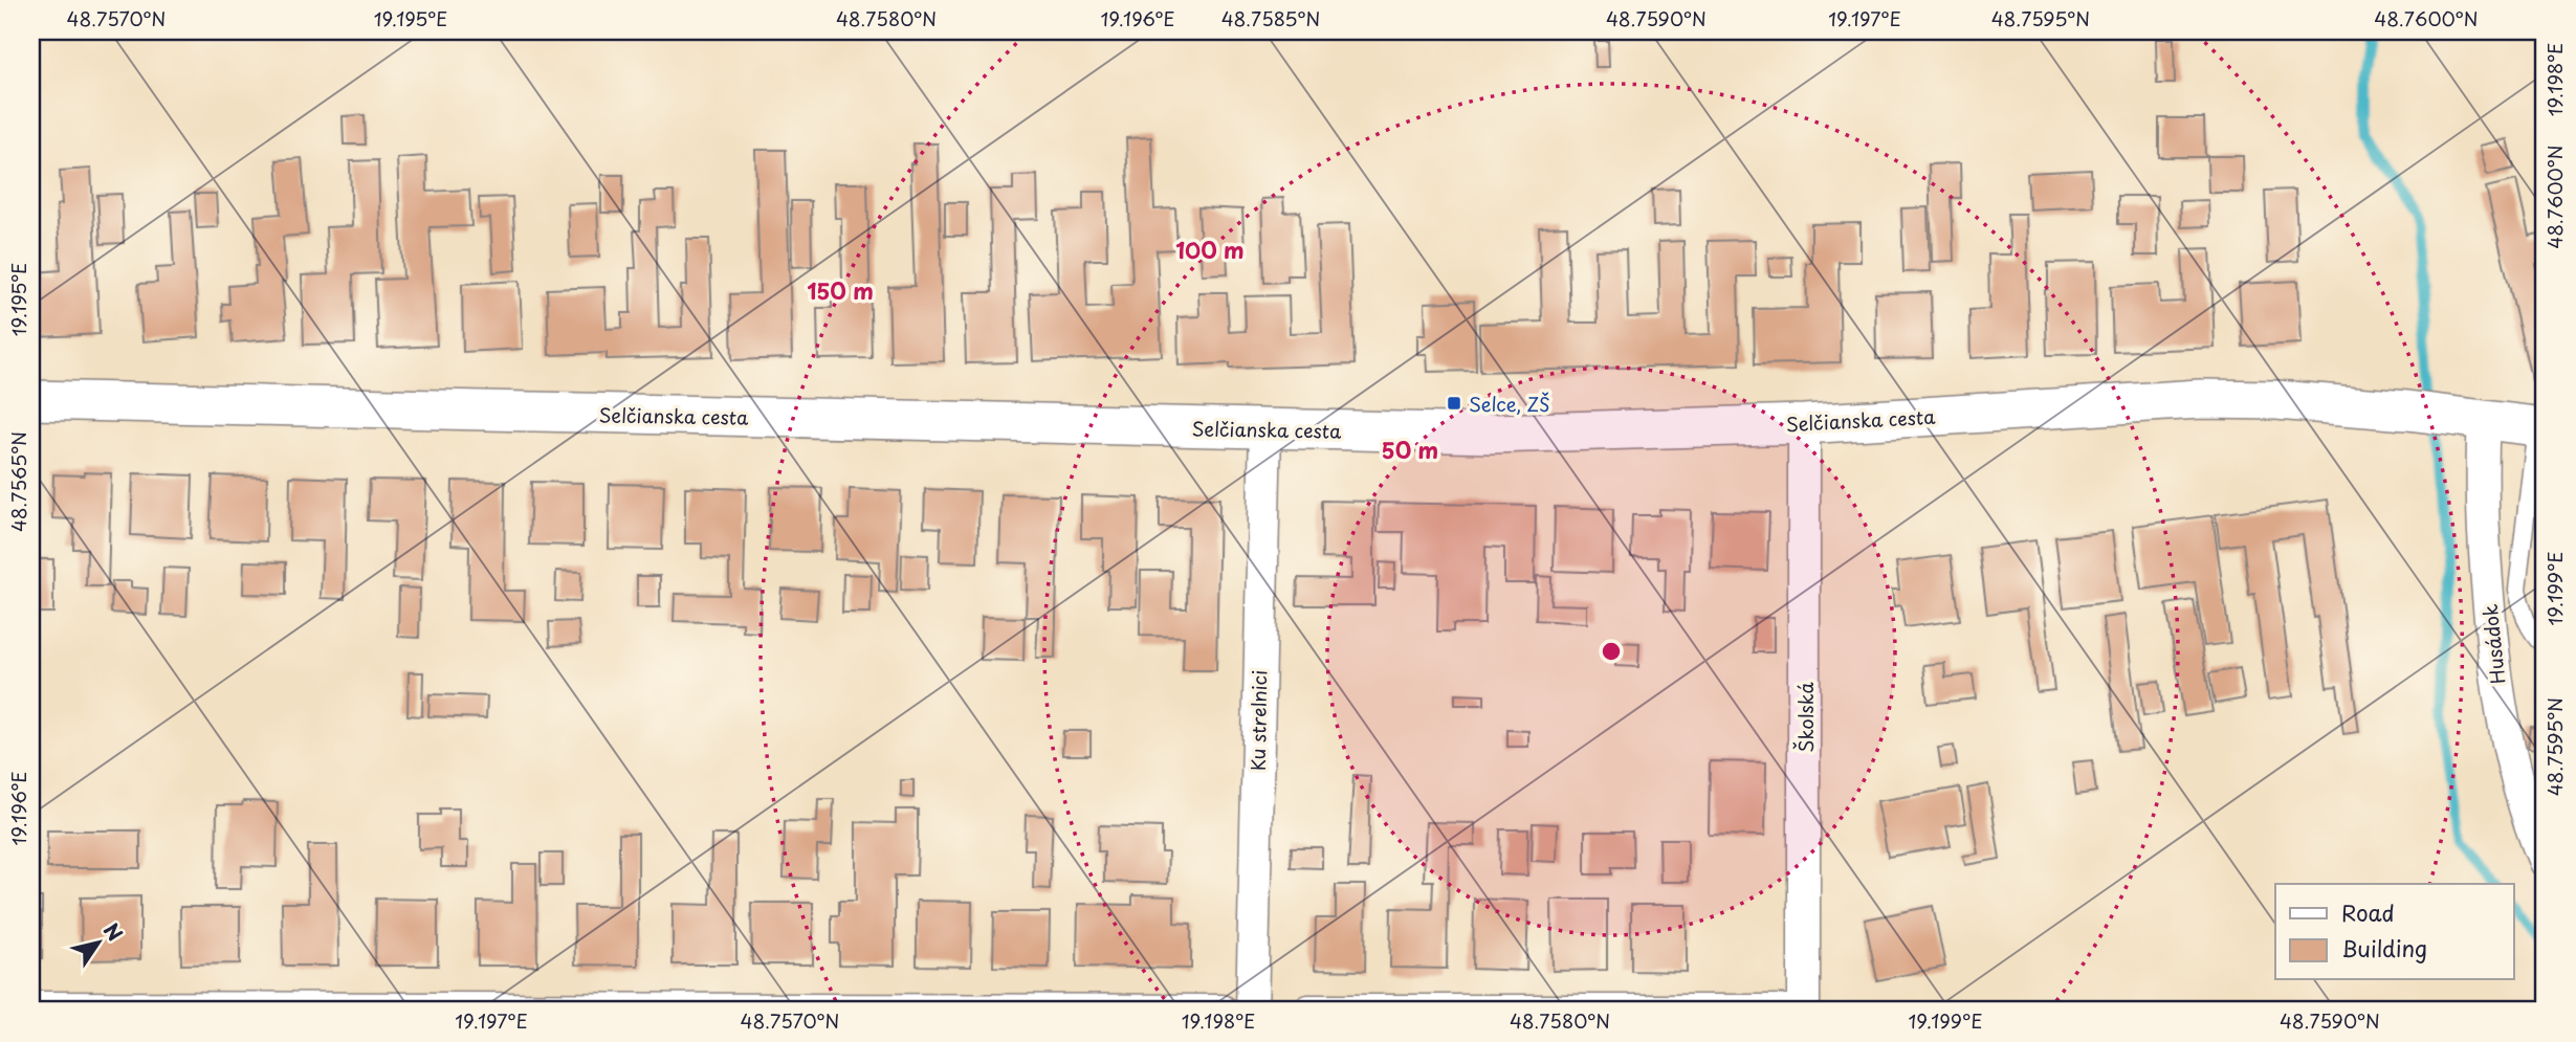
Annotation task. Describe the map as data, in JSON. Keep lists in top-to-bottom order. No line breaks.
{"streets":{"street":["Selčianska cesta","Husádok","Školská","Ku strelnici"]},"crossings":[["Selčianska cesta","Husádok"],["Selčianska cesta","Školská"],["Selčianska cesta","Ku strelnici"]],"places":{"transit":["Selce, ZŠ"]},"legend":["Road","Building"],"north":"top right","coordinates":["48.7570°N","19.195°E","48.7580°N","19.196°E","48.7585°N","48.7590°N","19.197°E","48.7595°N","48.7600°N","19.198°E","48.7565°N","19.199°E"],"rings":["100 m","150 m","50 m"]}
